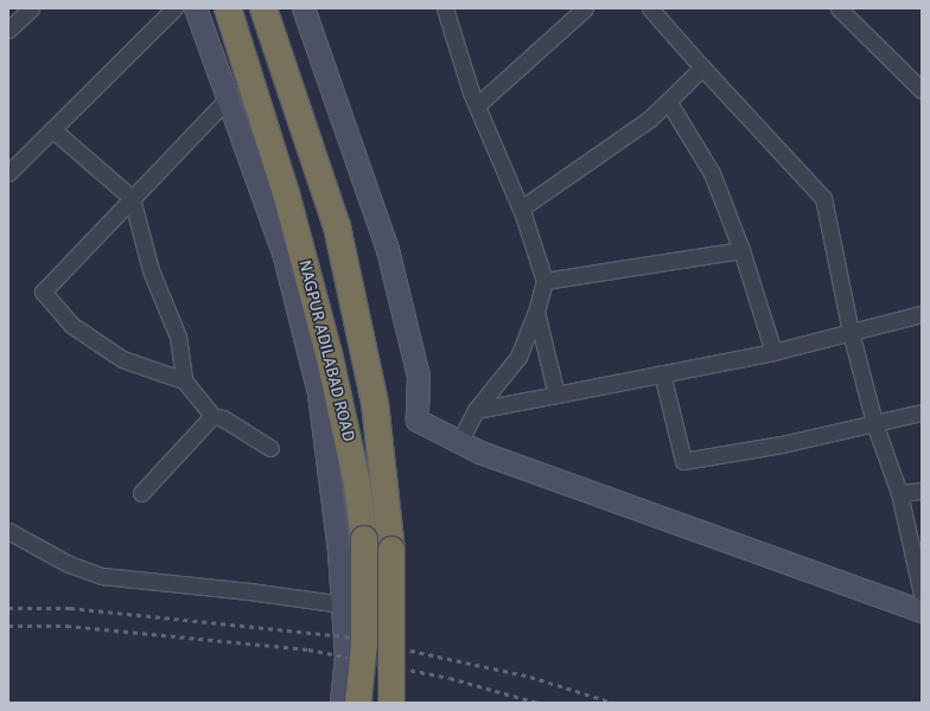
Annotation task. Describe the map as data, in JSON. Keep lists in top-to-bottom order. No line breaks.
{"streets":{"highway":["NAGPUR ADILABAD ROAD"]}}
